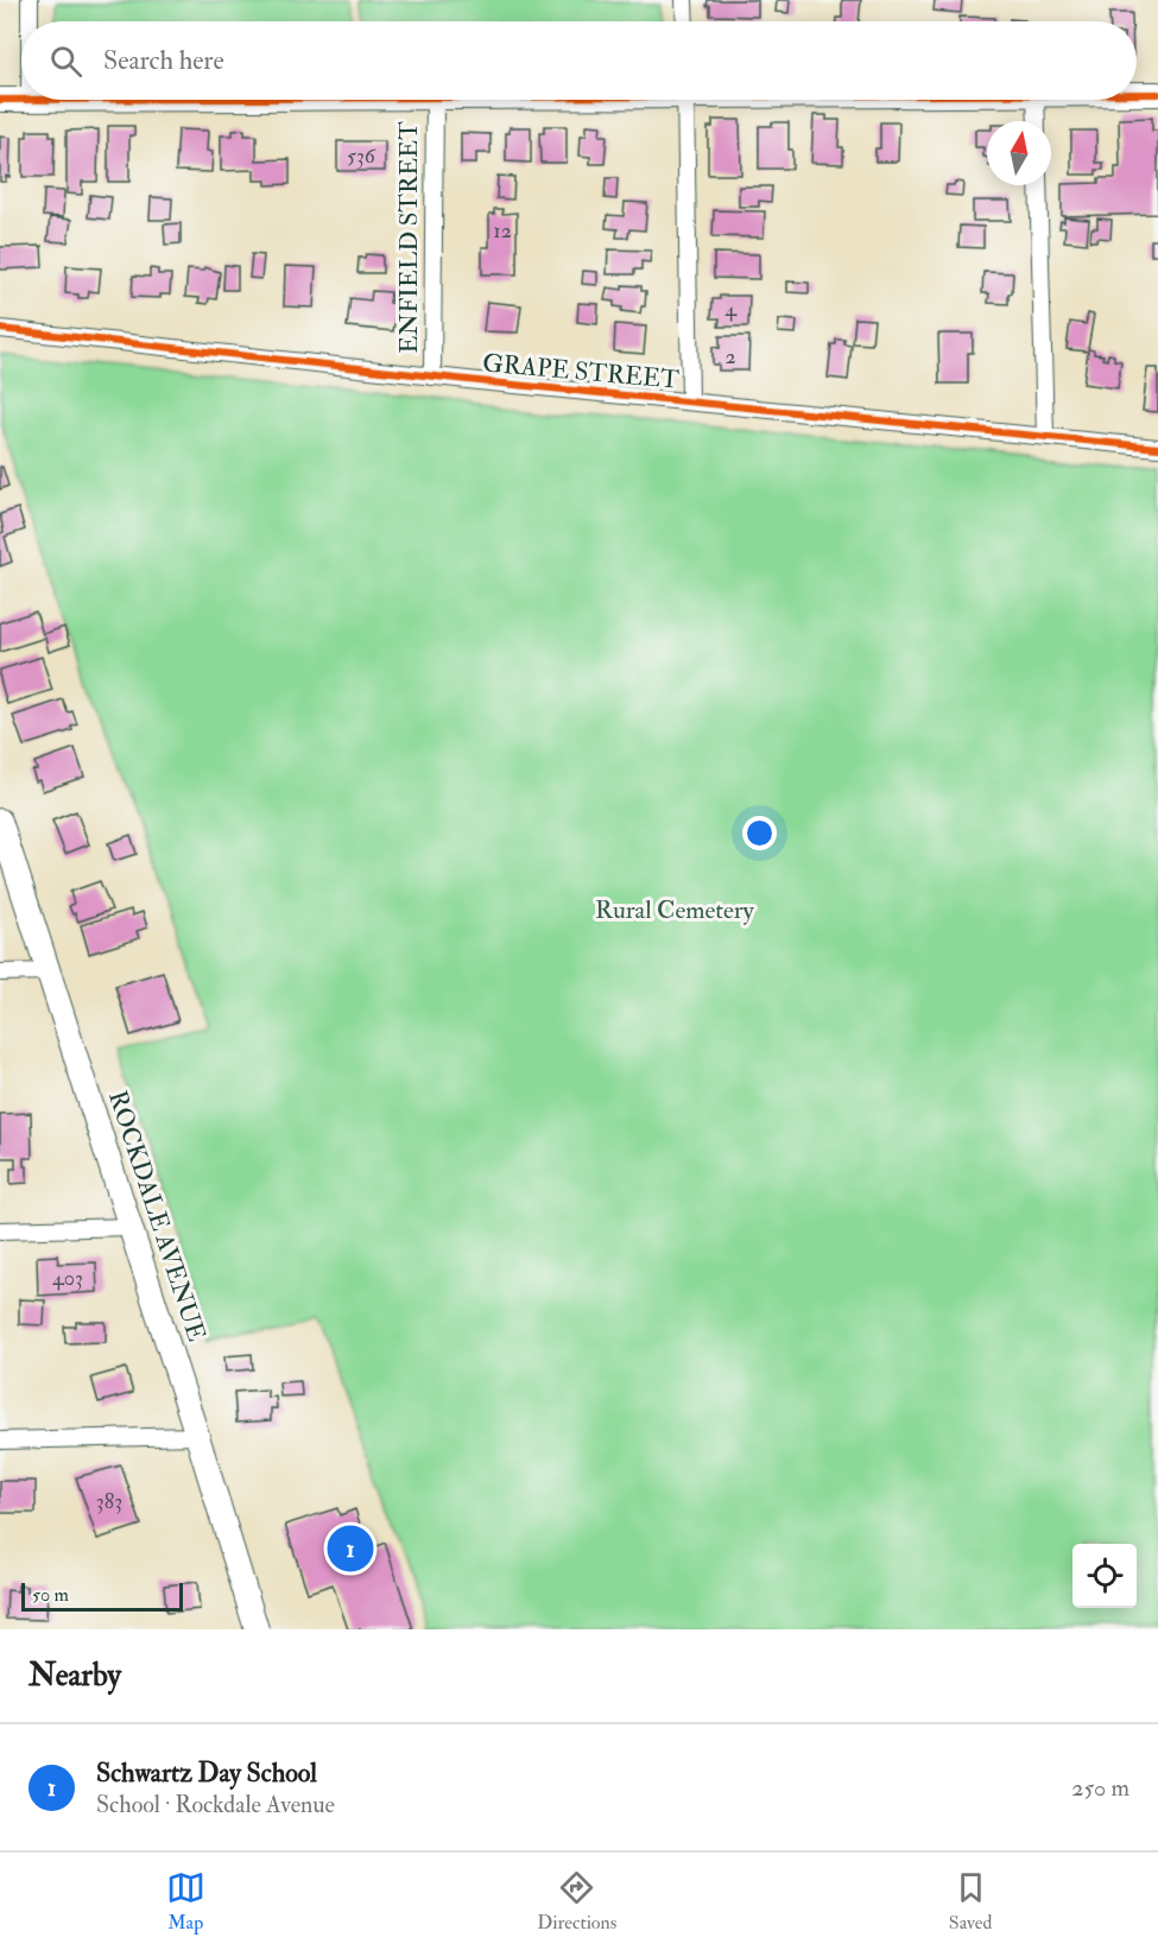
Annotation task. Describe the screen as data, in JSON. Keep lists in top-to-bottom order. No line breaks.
{"streets":{"street":["ENFIELD STREET","GRAPE STREET","ROCKDALE AVENUE"]},"crossings":[["ENFIELD STREET","GRAPE STREET"]],"parks":["Rural Cemetery"],"house_numbers":["536","12","4","2","403","383"],"scale_bar":"50 m","north":"top","page":{"search":"Search here","pins":"1","scale":"50 m","heading":"Nearby","list":[{"mark":"1","name":"Schwartz Day School","note":"School · Rockdale Avenue","value":"250 m"}],"nav":["Map","Directions","Saved"]}}
